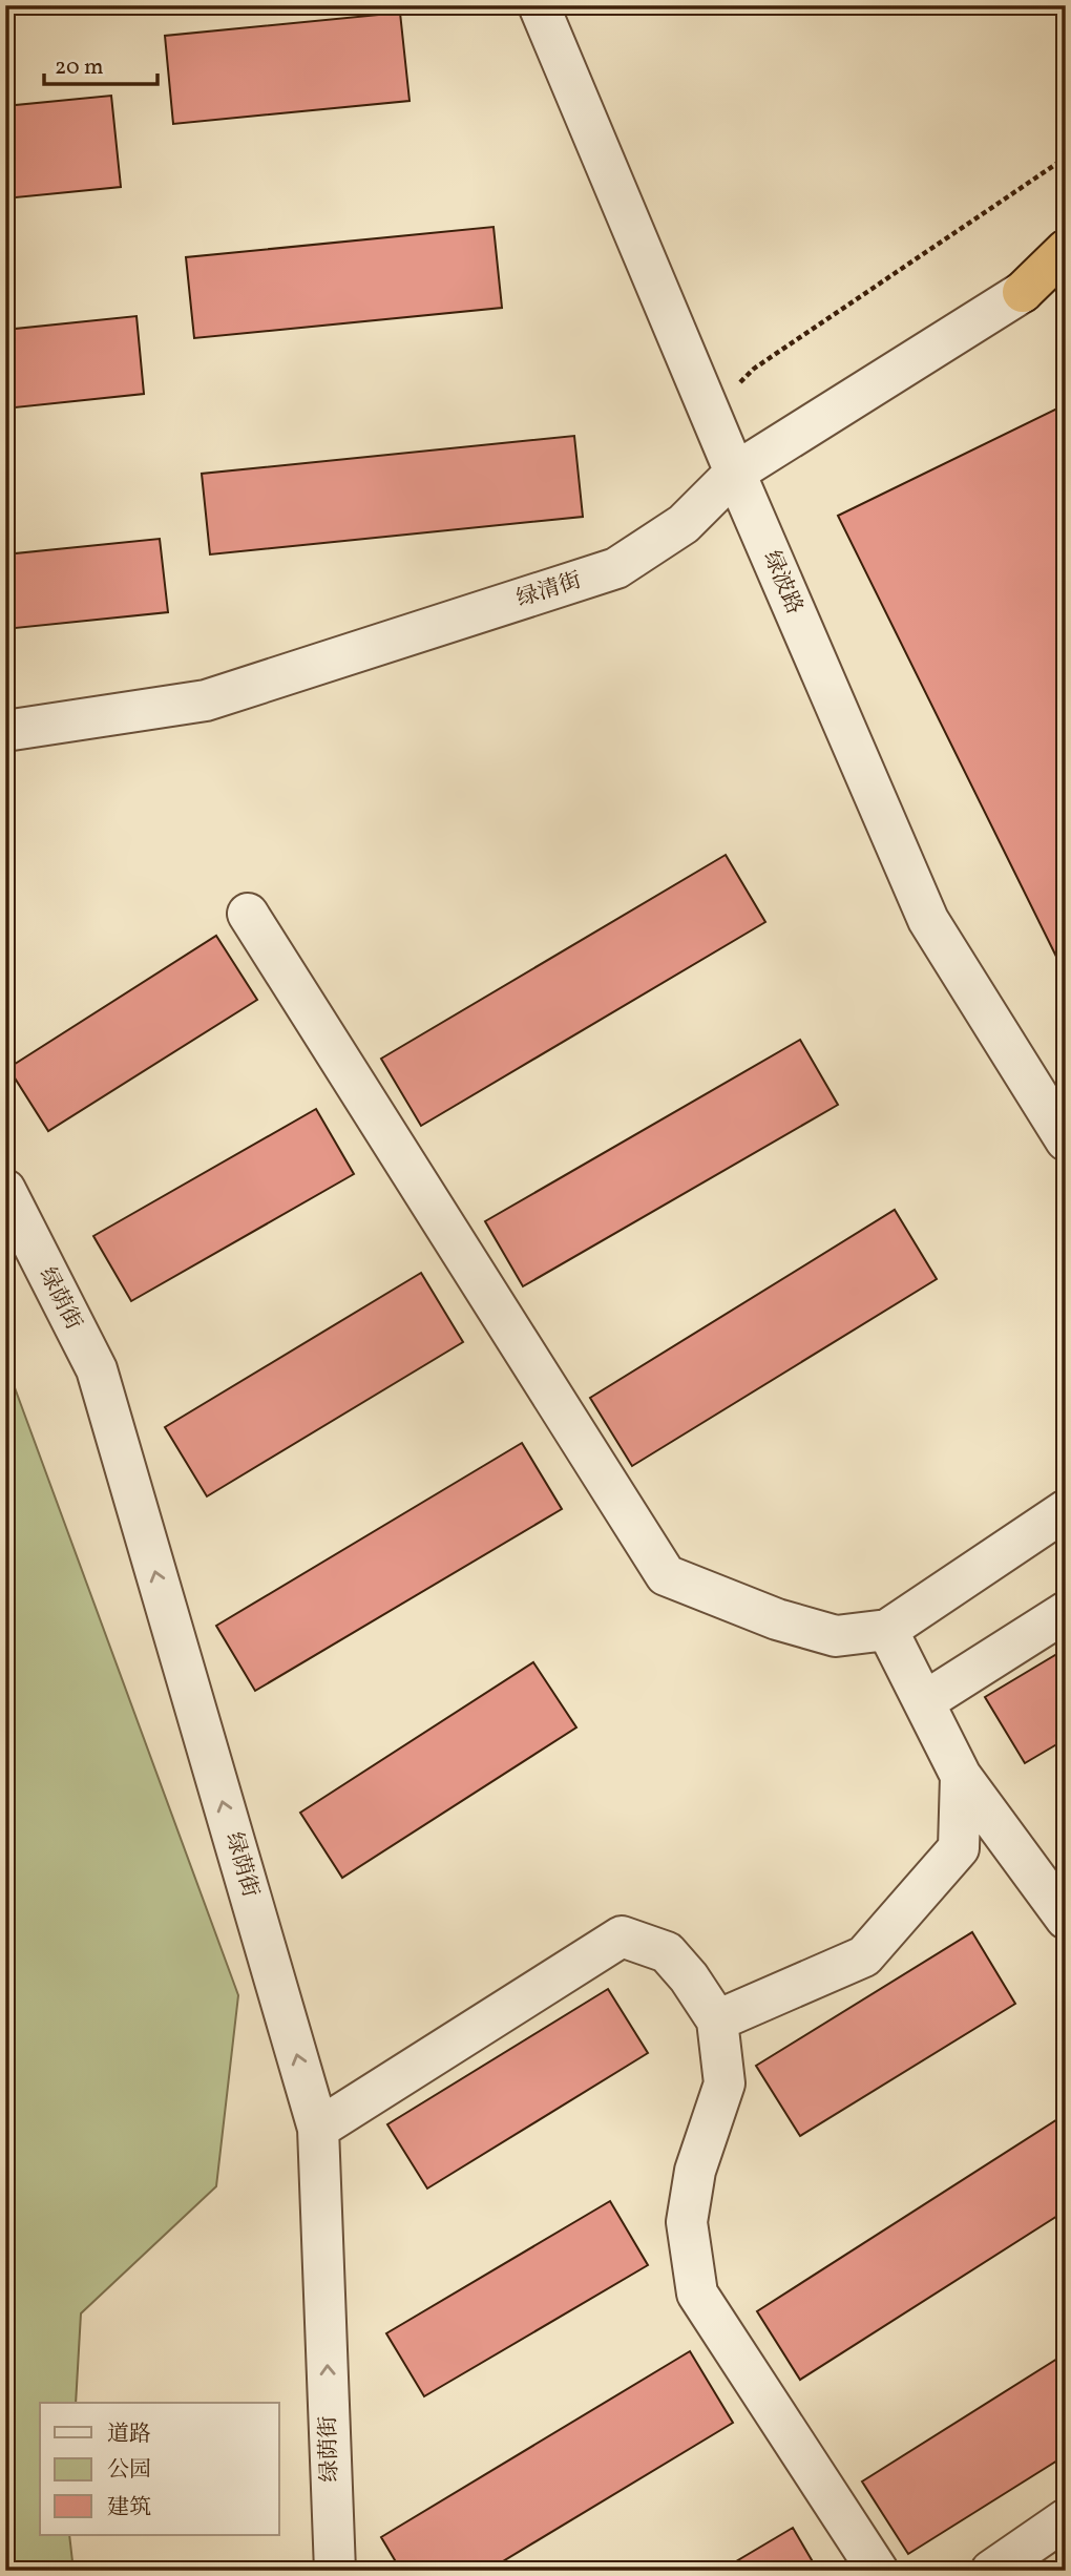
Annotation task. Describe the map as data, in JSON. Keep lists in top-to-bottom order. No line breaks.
{"streets":{"street":["绿波路","绿清街","绿荫街"]},"crossings":[["绿波路","绿清街"]],"one_way":["绿荫街"],"legend":["道路","公园","建筑"],"scale_bar":"20 m"}
